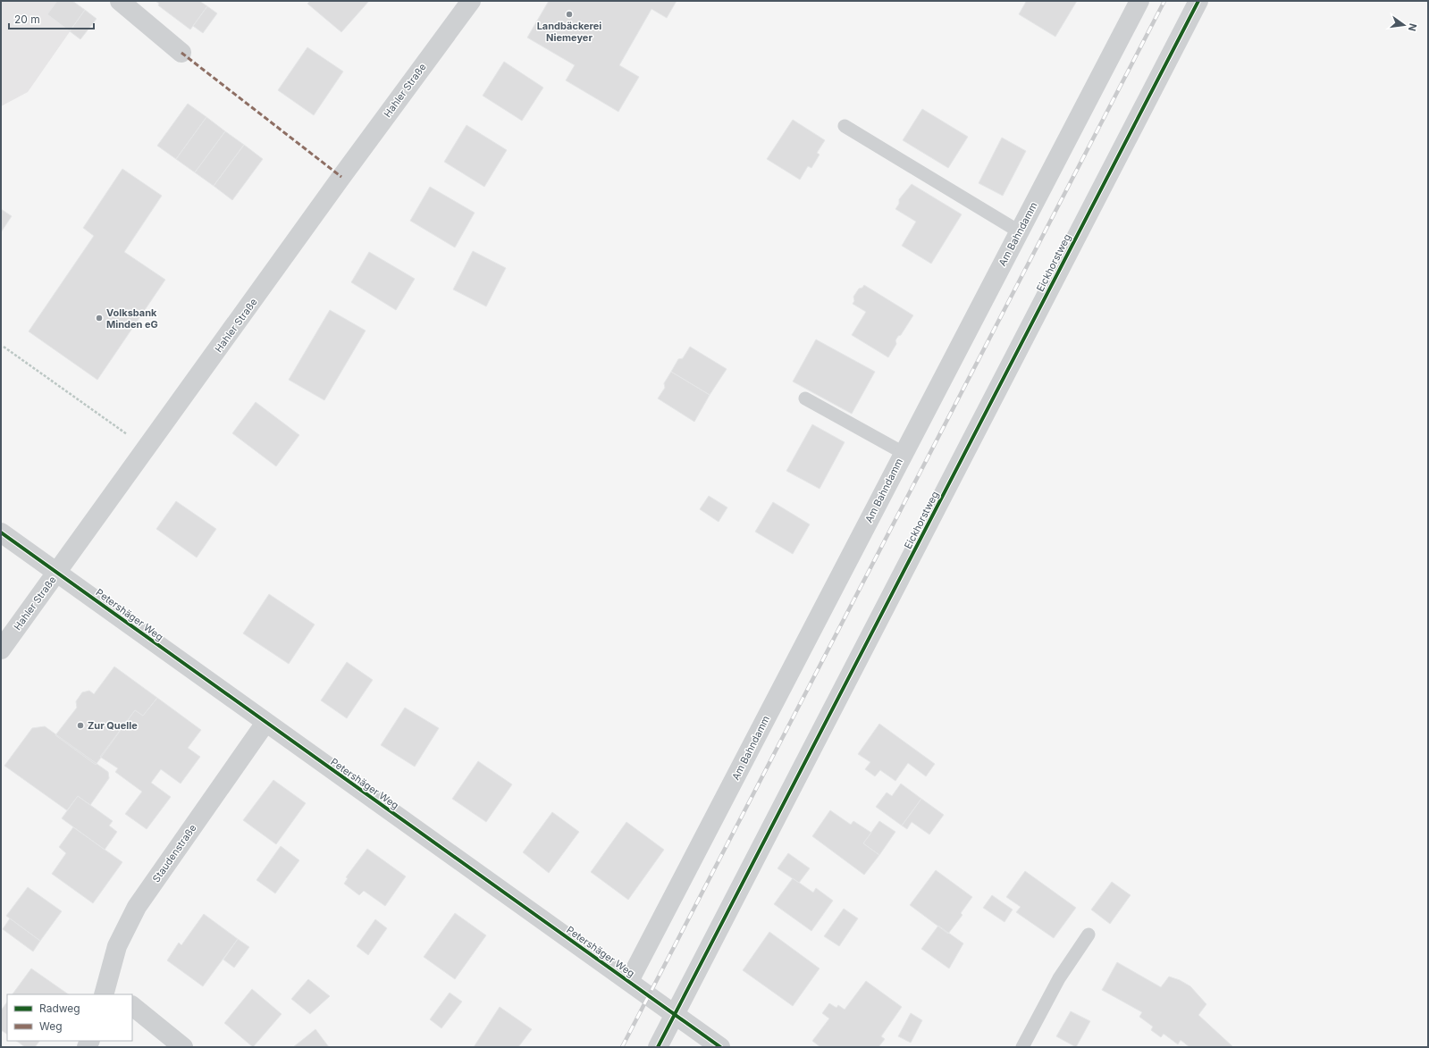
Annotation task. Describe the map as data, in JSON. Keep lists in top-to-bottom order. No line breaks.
{"streets":{"street":["Hahler Straße","Am Bahndamm","Eickhorstweg","Petershäger Weg","Staudenstraße"]},"crossings":[["Hahler Straße","Petershäger Weg"],["Am Bahndamm","Petershäger Weg"],["Eickhorstweg","Petershäger Weg"],["Petershäger Weg","Staudenstraße"]],"places":["Landbäckerei Niemeyer","Volksbank Minden eG","Zur Quelle"],"legend":["Radweg","Weg"],"scale_bar":"20 m","north":"right"}
